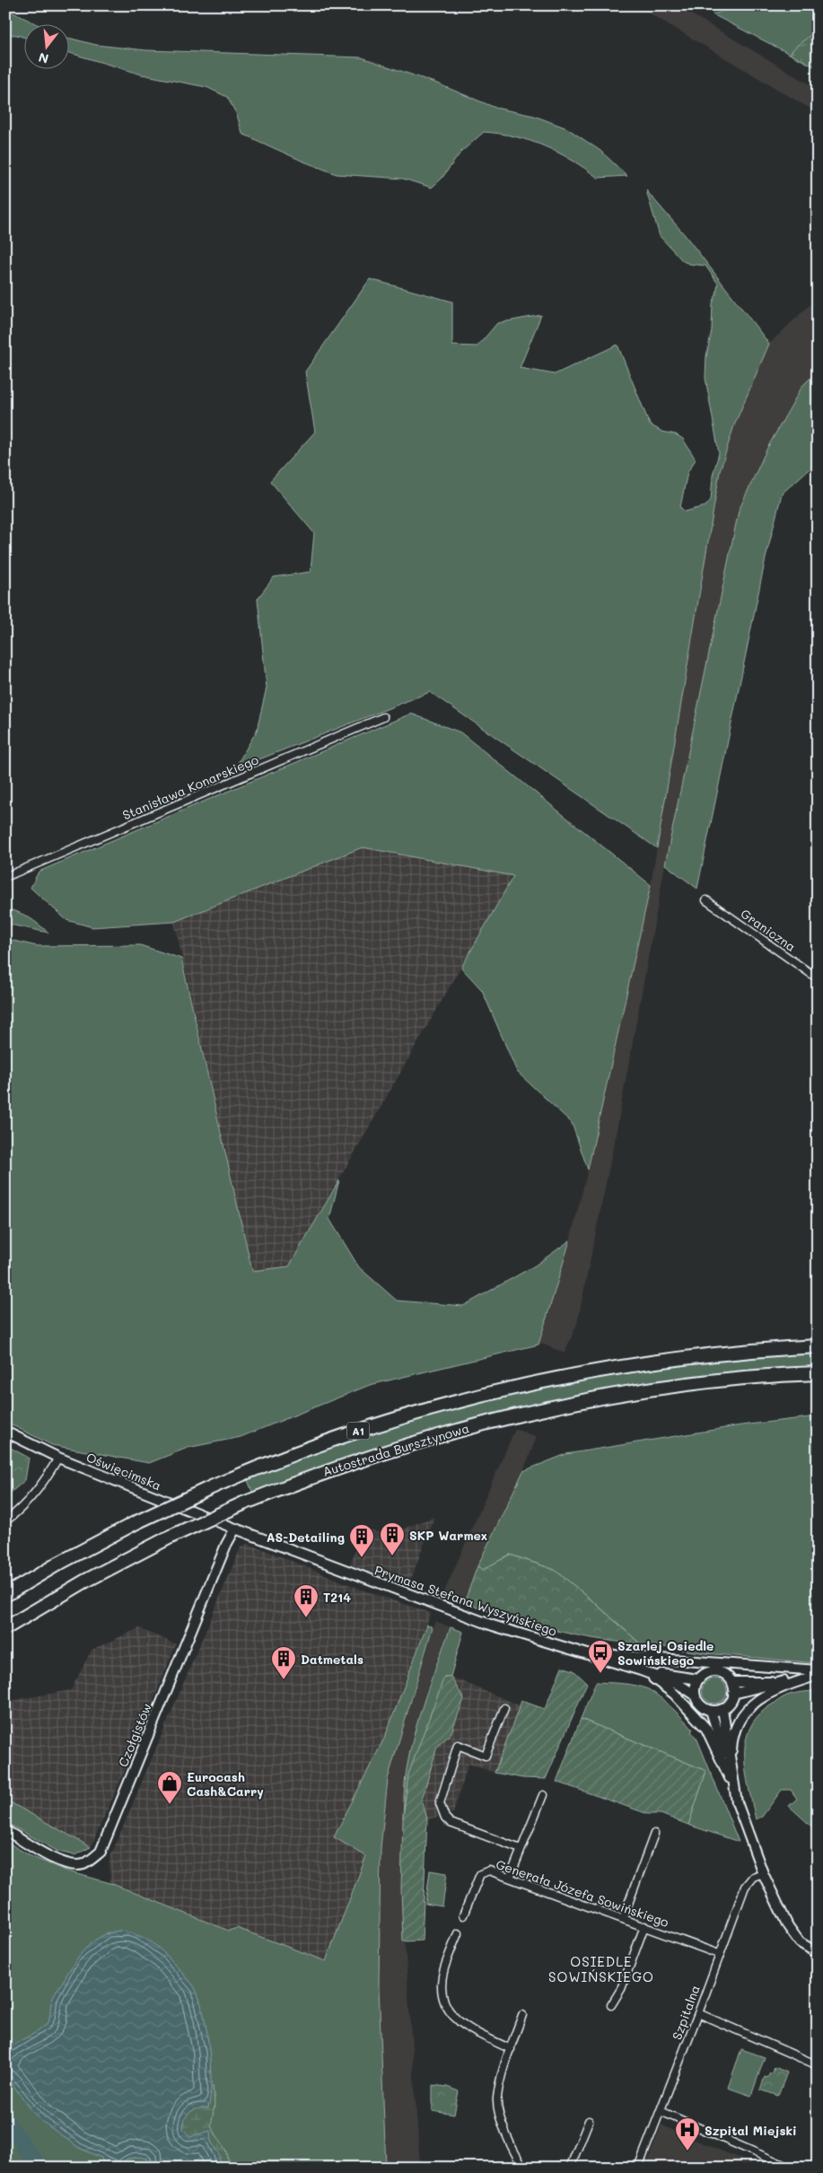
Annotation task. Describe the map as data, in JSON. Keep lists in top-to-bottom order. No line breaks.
{"streets":{"highway":["A1","Autostrada Bursztynowa"],"street":["Stanisława Konarskiego","Graniczna","Oświęcimska","Prymasa Stefana Wyszyńskiego","Czołgistów","Generała Józefa Sowińskiego","Szpitalna"]},"crossings":[["Oświęcimska","Prymasa Stefana Wyszyńskiego"],["Oświęcimska","Czołgistów"],["Prymasa Stefana Wyszyńskiego","Czołgistów"],["Generała Józefa Sowińskiego","Szpitalna"]],"districts":["OSIEDLE SOWIŃSKIEGO"],"places":{"building":["SKP Warmex","AS-Detailing","T214","Datmetals"],"bus stop":["Szarlej Osiedle Sowińskiego"],"shop":["Eurocash Cash&Carry"],"hospital":["Szpital Miejski"]},"north":"bottom"}
